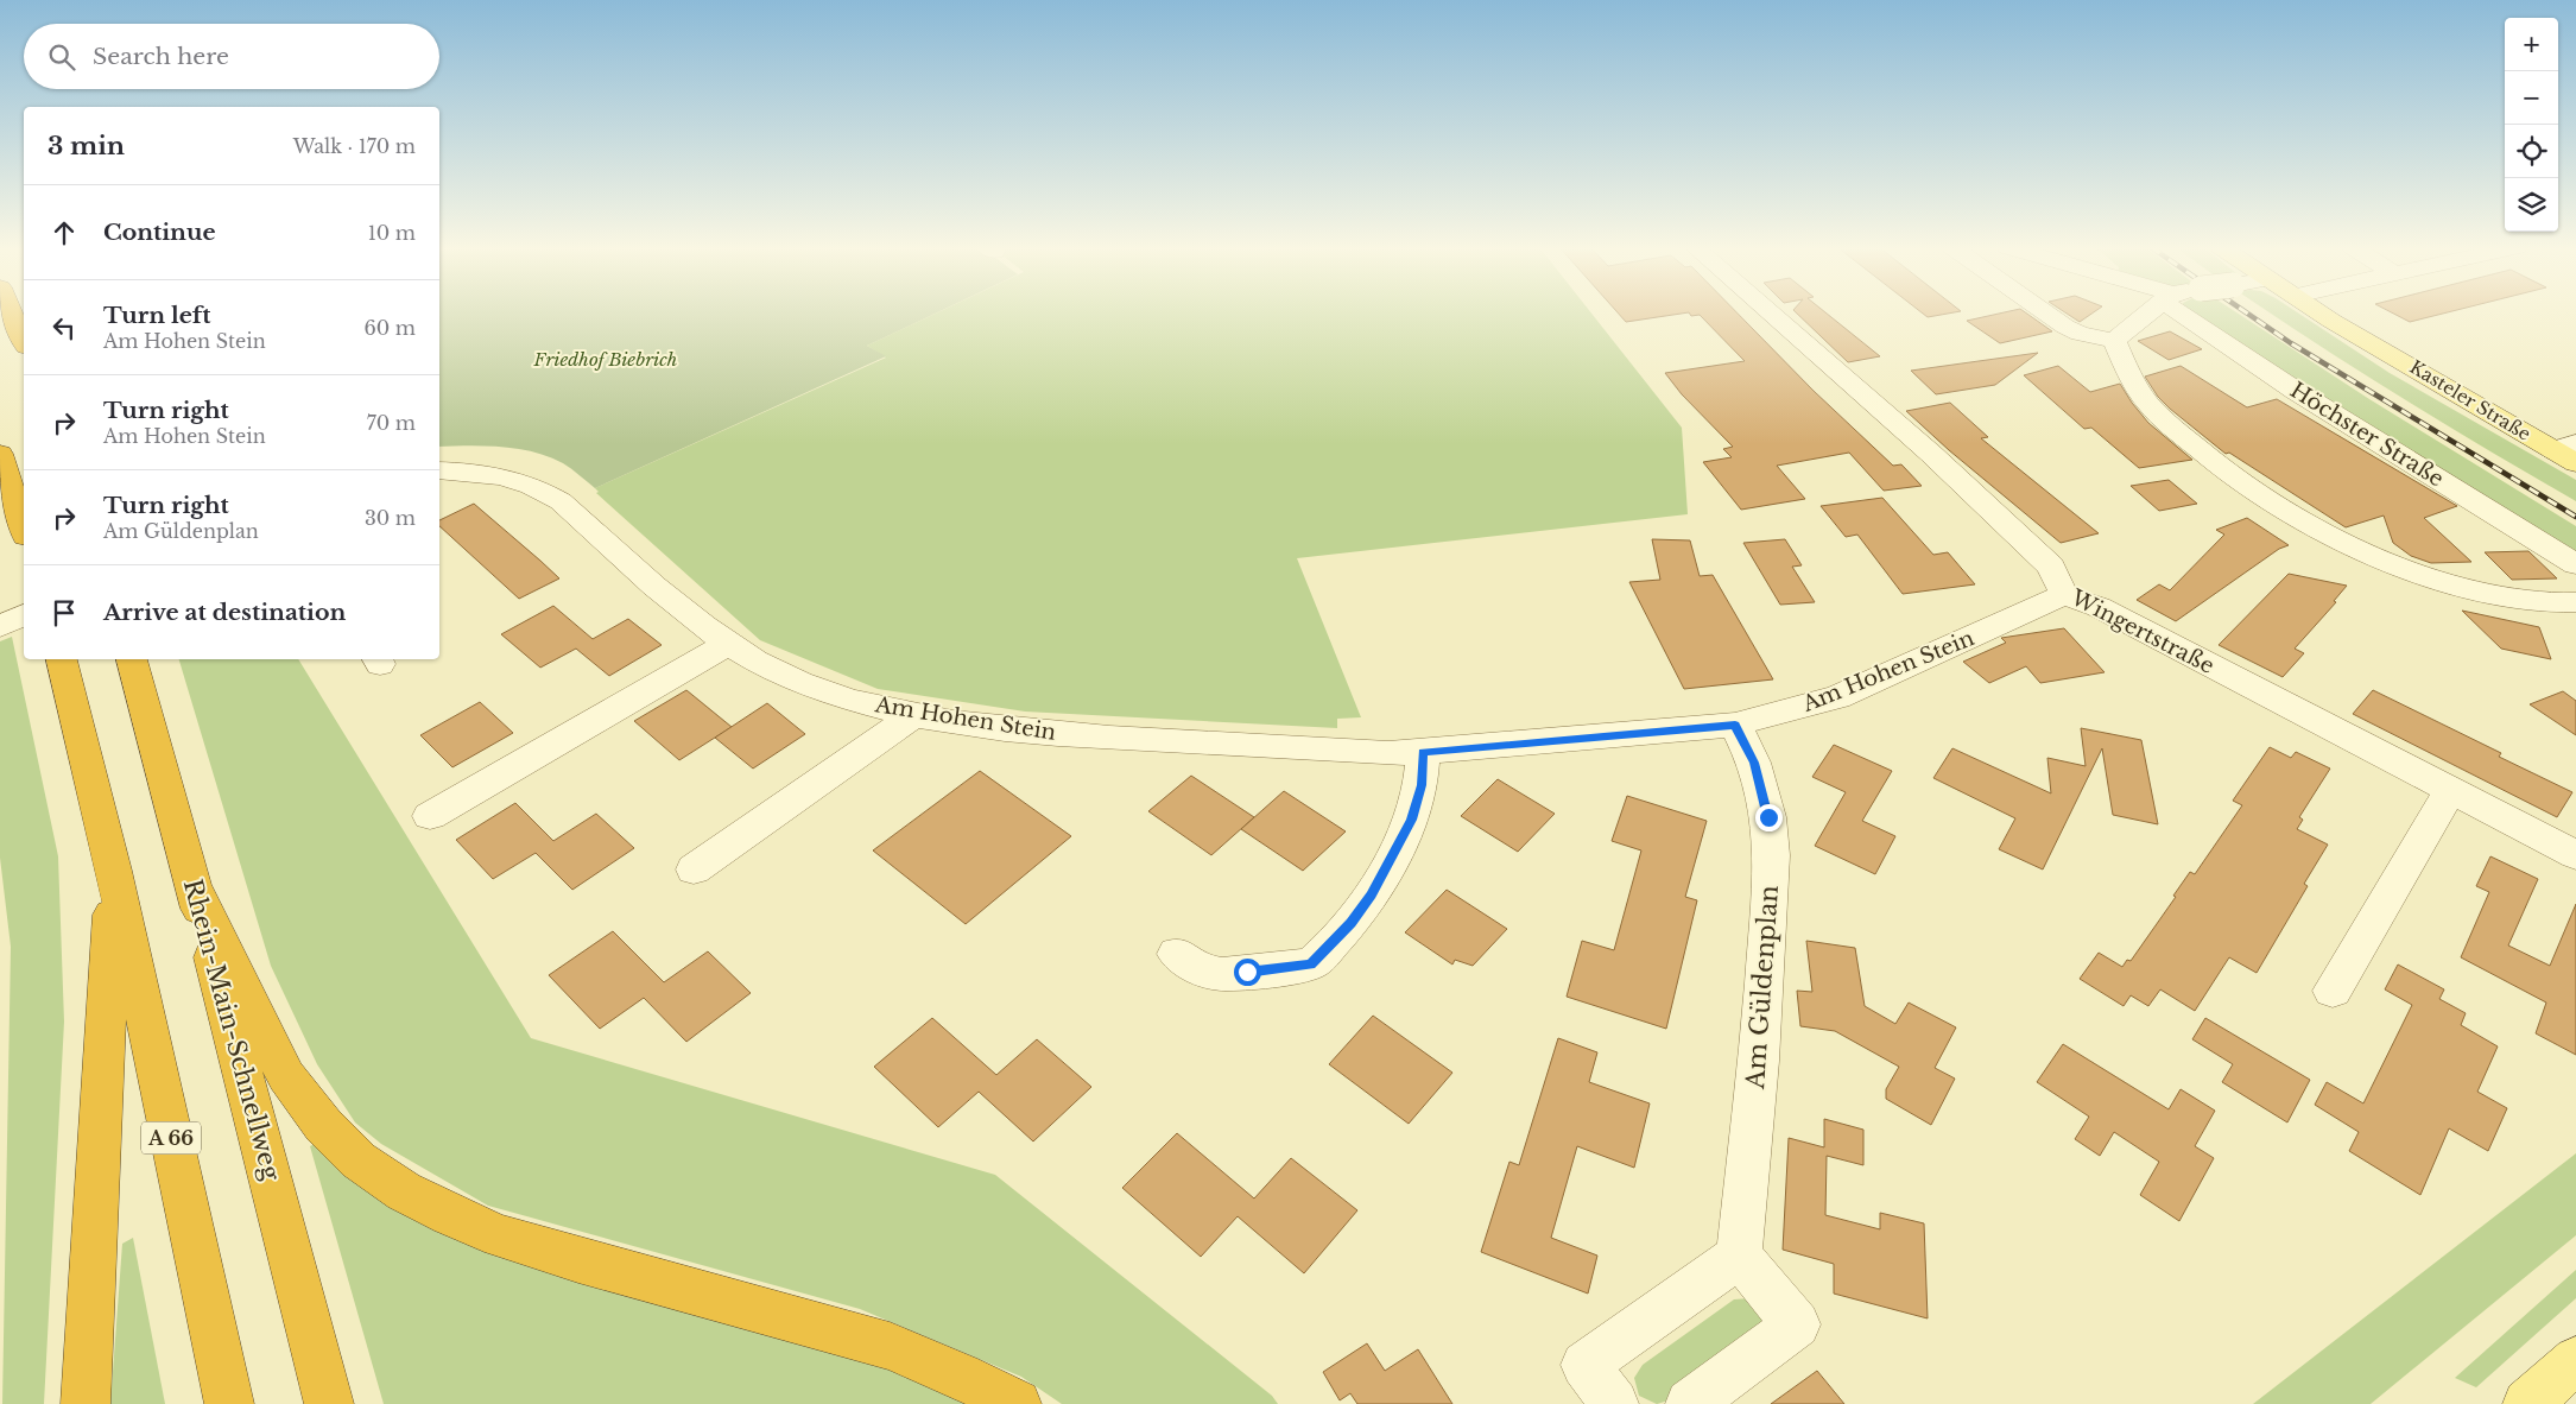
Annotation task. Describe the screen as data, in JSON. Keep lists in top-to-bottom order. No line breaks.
{"streets":{"highway":["Rhein-Main-Schnellweg","A 66"],"main road":["Kasteler Straße"],"street":["Höchster Straße","Wingertstraße","Am Hohen Stein","Am Güldenplan"]},"crossings":[["Wingertstraße","Am Hohen Stein"],["Am Hohen Stein","Am Güldenplan"]],"parks":["Friedhof Biebrich"],"page":{"map_buttons":["+","−"],"search":"Search here","heading":["3 min","Walk · 170 m"],"list":[["Continue","10 m"],["Turn left","Am Hohen Stein","60 m"],["Turn right","Am Hohen Stein","70 m"],["Turn right","Am Güldenplan","30 m"],"Arrive at destination"]}}
